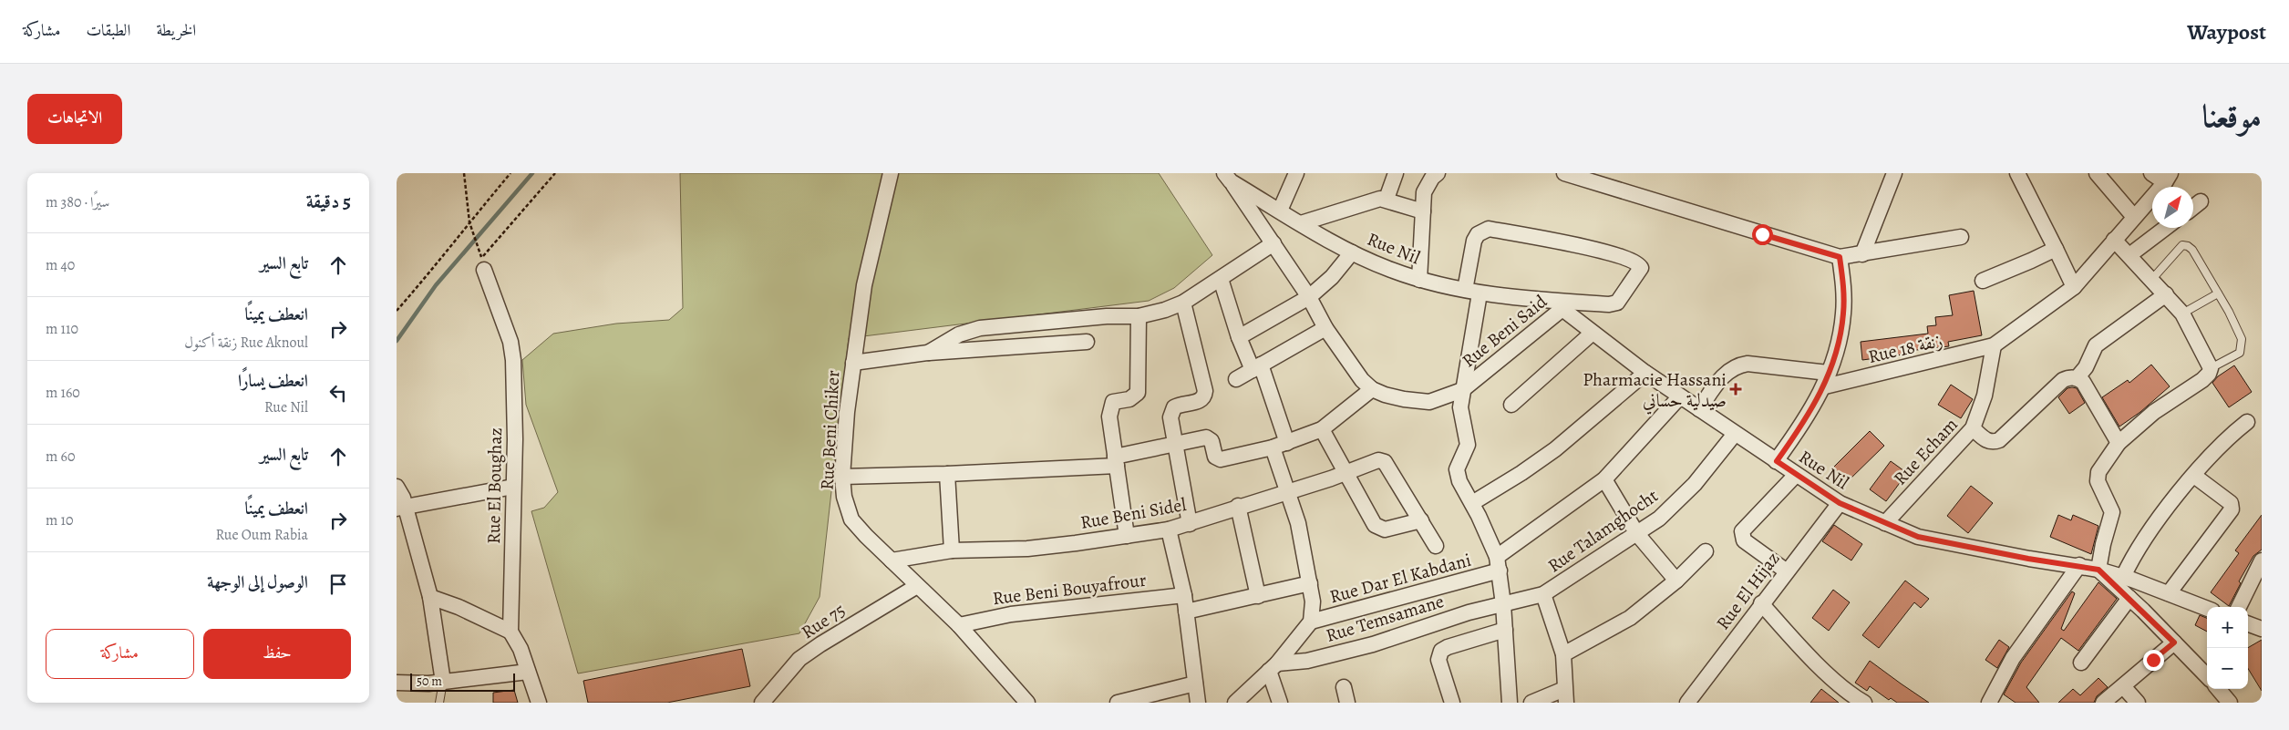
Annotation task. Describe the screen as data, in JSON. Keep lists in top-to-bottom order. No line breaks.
{"streets":{"street":["Rue Nil","Rue Beni Said","Rue 18 زنقة","Rue Beni Chiker","Rue Echam","Rue El Boughaz","Rue Beni Sidel","Rue Talamghocht","Rue Dar El Kabdani","Rue Beni Bouyafrour","Rue El Hijaz","Rue Temsamane","Rue 75"]},"crossings":[["Rue Nil","Rue Beni Said"],["Rue Nil","Rue Echam"],["Rue Nil","Rue Talamghocht"],["Rue Nil","Rue El Hijaz"],["Rue 18 زنقة","Rue Echam"],["Rue Beni Chiker","Rue Beni Sidel"],["Rue Beni Chiker","Rue Beni Bouyafrour"],["Rue Beni Chiker","Rue 75"],["Rue Talamghocht","Rue Temsamane"]],"places":{"health":["Pharmacie Hassani صيدلية حساني"]},"scale_bar":"50 m","north":"top right","page":{"header":"Waypost","nav":["الخريطة","الطبقات","مشاركة"],"title":"موقعنا","buttons":["الاتجاهات",["حفظ","مشاركة"]],"heading":["5 دقيقة","سيرًا · 380 m"],"list":[["تابع السير","40 m"],["انعطف يمينًا","Rue Aknoul زنقة أكنول","110 m"],["انعطف يسارًا","Rue Nil","160 m"],["تابع السير","60 m"],["انعطف يمينًا","Rue Oum Rabia","10 m"],"الوصول إلى الوجهة"],"map_buttons":["+","−"],"scale":"50 m"}}
